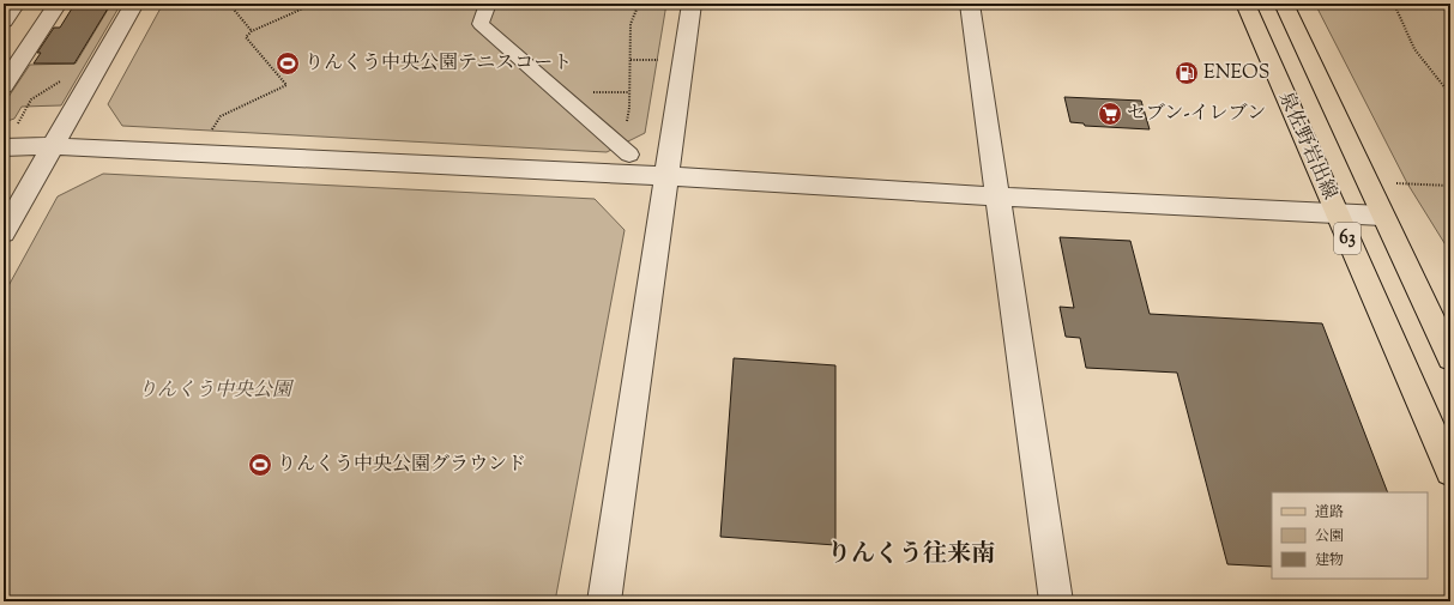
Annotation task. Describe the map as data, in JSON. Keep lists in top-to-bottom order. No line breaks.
{"streets":{"main road":["泉佐野岩出線","63"]},"districts":["りんくう往来南"],"parks":["りんくう中央公園"],"places":{"sports":["りんくう中央公園テニスコート","りんくう中央公園グラウンド"],"fuel station":["ENEOS"],"supermarket":["セブン-イレブン"]},"legend":["道路","公園","建物"]}
